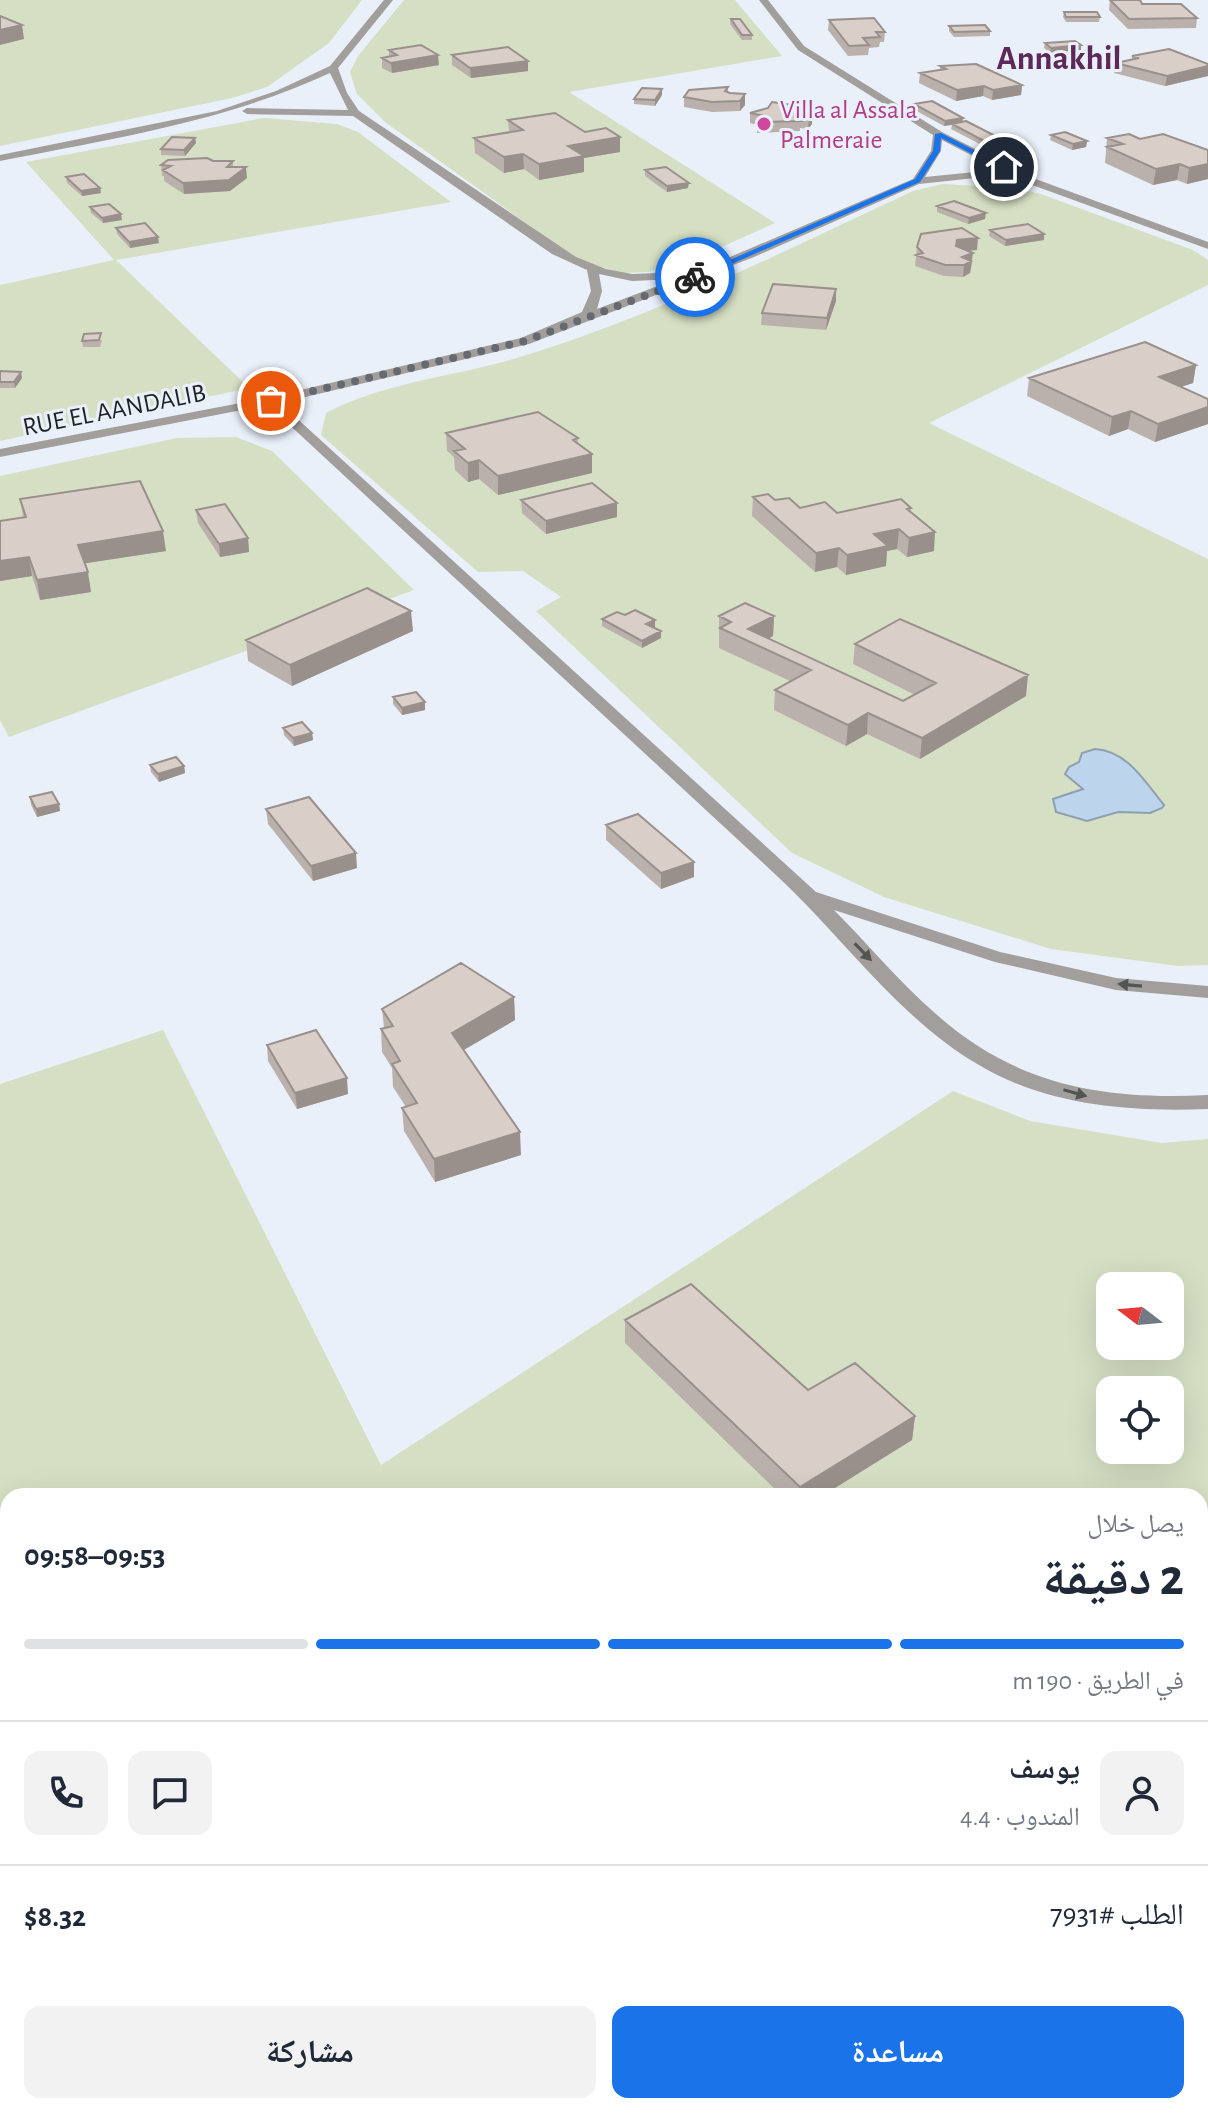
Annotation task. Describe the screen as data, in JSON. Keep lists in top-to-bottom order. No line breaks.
{"streets":{"street":["RUE EL AANDALIB"]},"districts":["Annakhil"],"places":["Villa al Assala Palmeraie"],"north":"left","page":{"heading":["2 دقيقة","يصل خلال","09:53–09:58"],"panel":["يوسف","المندوب · 4.4","الطلب #7931","$8.32"],"bar":"في الطريق · 190 m","buttons":["مساعدة","مشاركة"]}}
